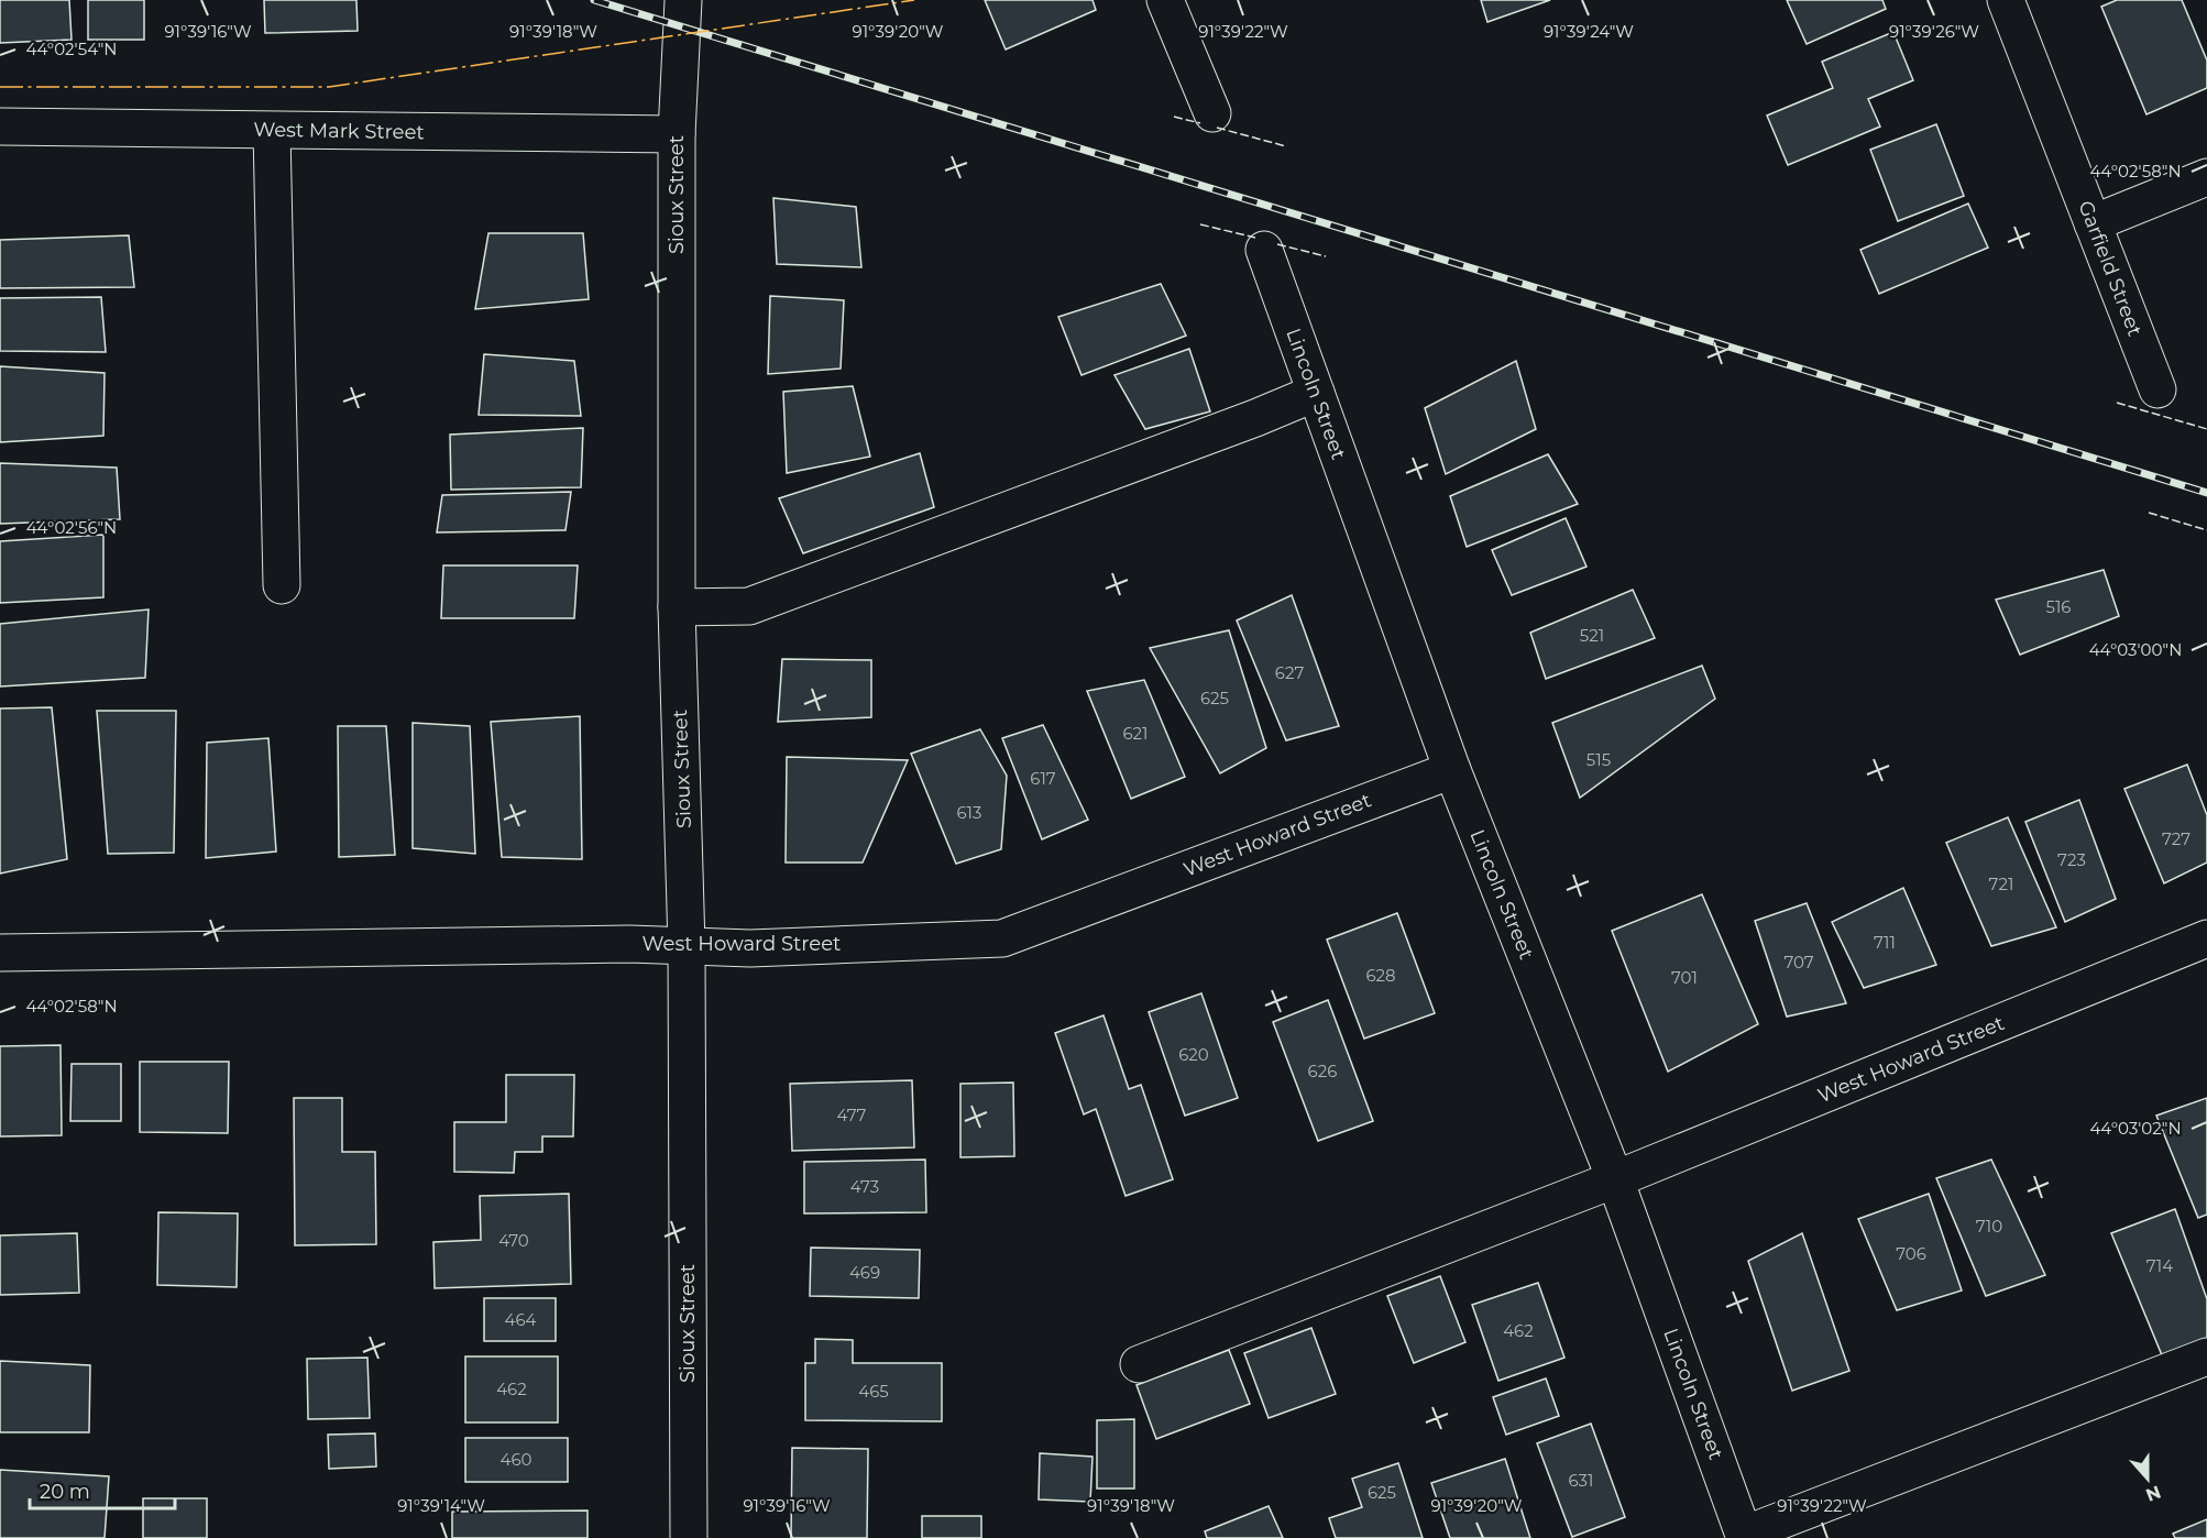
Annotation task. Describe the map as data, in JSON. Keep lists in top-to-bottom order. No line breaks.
{"streets":{"street":["West Mark Street","Sioux Street","Garfield Street","Lincoln Street","West Howard Street"]},"crossings":[["West Mark Street","Sioux Street"],["Sioux Street","West Howard Street"],["Lincoln Street","West Howard Street"]],"house_numbers":["516","521","627","625","621","515","617","613","727","723","721","711","707","628","701","620","626","477","473","710","470","706","714","469","464","462","462","465","460","631","625"],"scale_bar":"20 m","north":"bottom","coordinates":["91°39'16\"W","91°39'18\"W","91°39'20\"W","91°39'22\"W","91°39'24\"W","91°39'26\"W","44°02'54\"N","44°02'58\"N","44°02'56\"N","44°03'00\"N","44°03'02\"N","91°39'14\"W"]}
